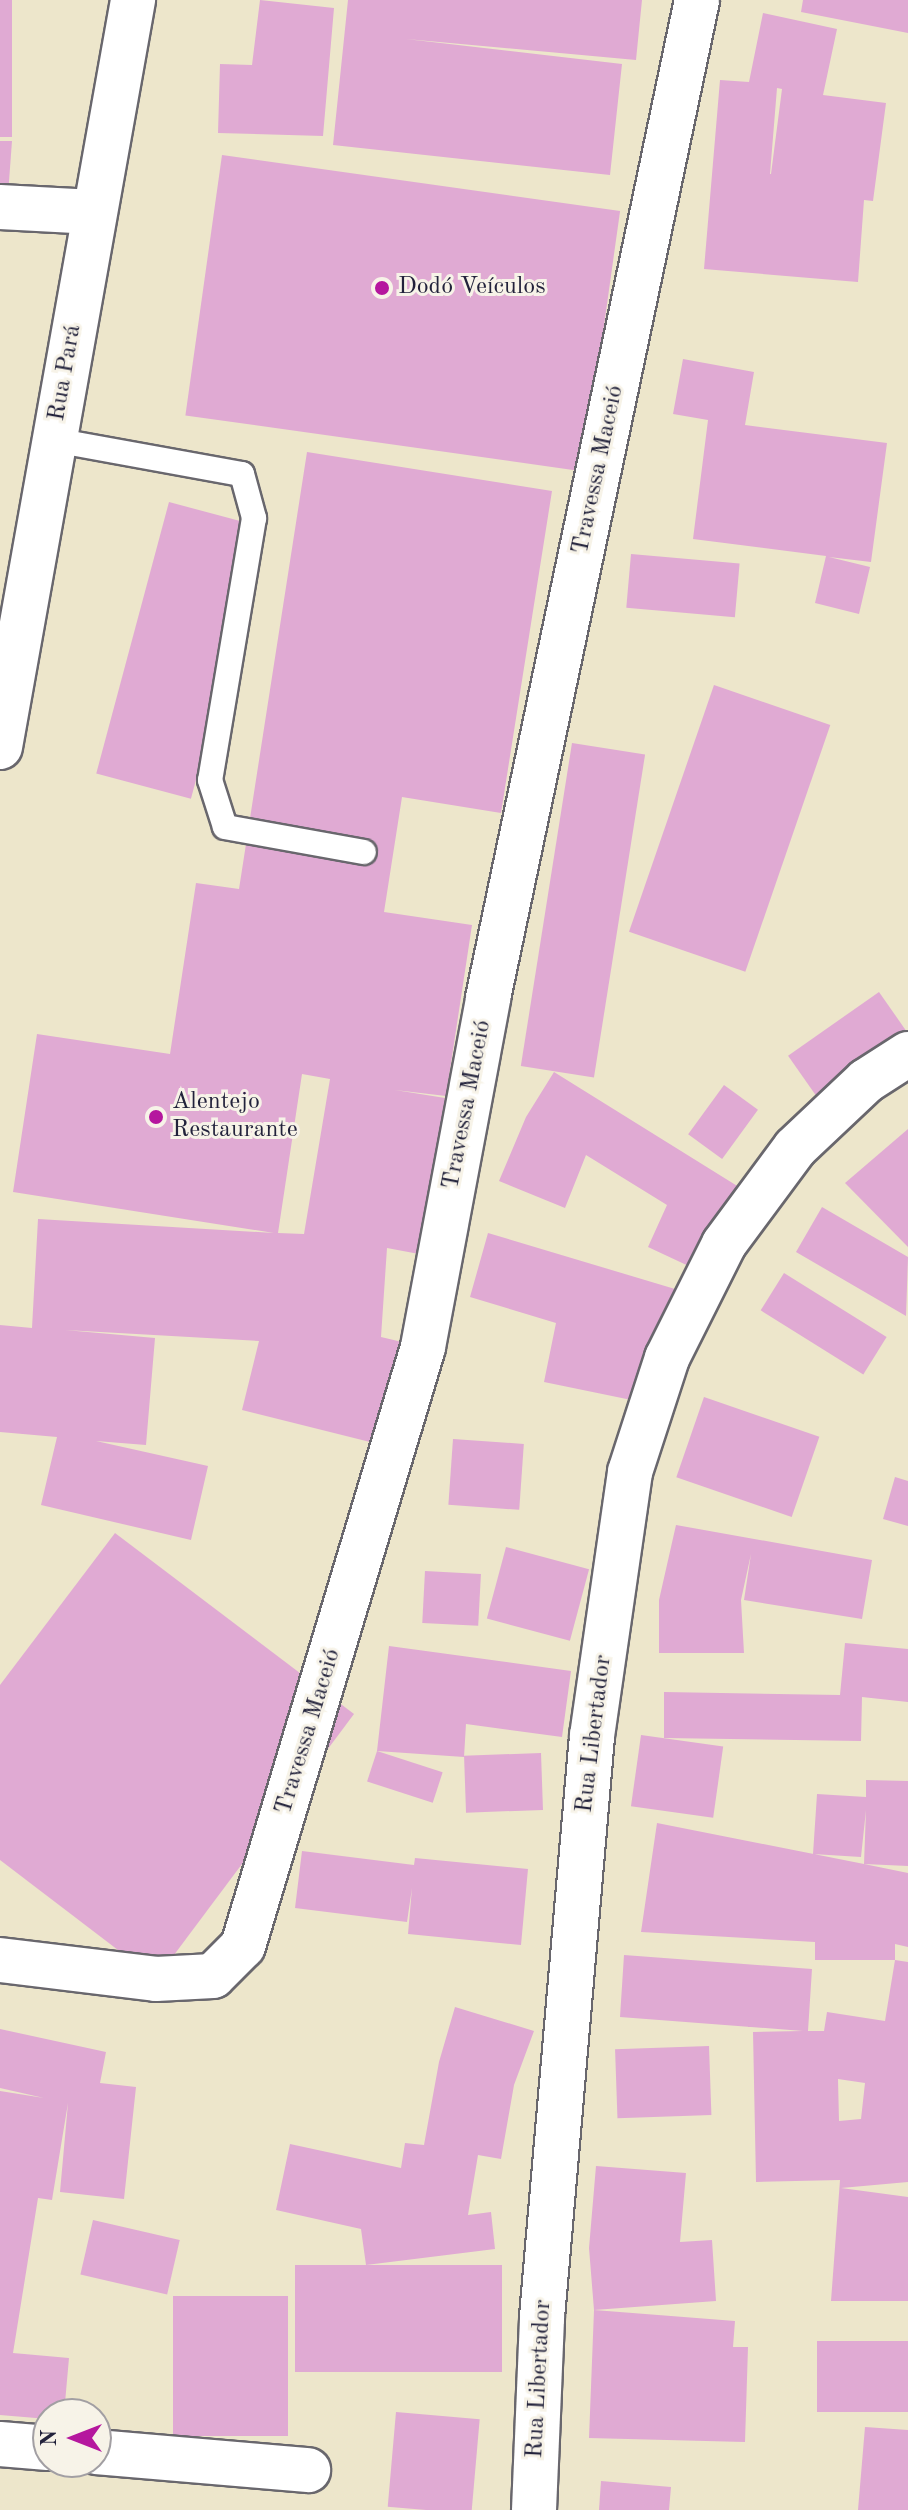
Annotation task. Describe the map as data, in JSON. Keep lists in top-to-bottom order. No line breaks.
{"streets":{"street":["Rua Pará","Travessa Maceió","Rua Libertador"]},"places":["Dodó Veículos","Alentejo Restaurante"],"north":"left"}
